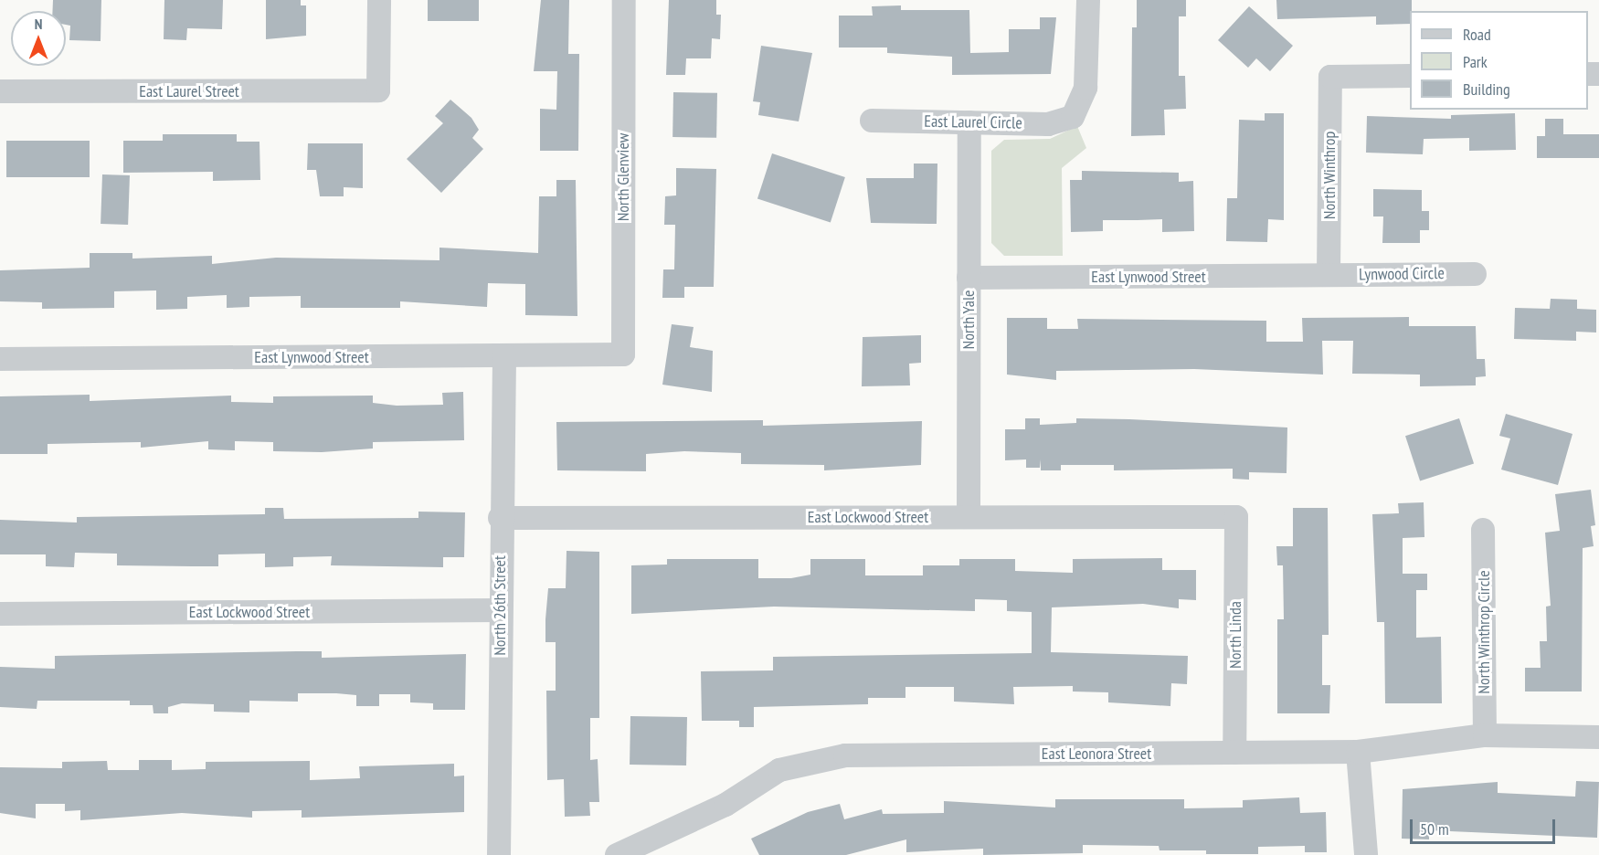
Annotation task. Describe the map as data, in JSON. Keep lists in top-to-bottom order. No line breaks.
{"streets":{"street":["East Laurel Street","East Laurel Circle","North Winthrop","North Glenview","Lynwood Circle","East Lynwood Street","North Yale","East Lockwood Street","North 26th Street","North Winthrop Circle","North Linda","East Leonora Street"]},"crossings":[["East Laurel Circle","North Yale"],["North Winthrop","Lynwood Circle"],["North Winthrop","East Lynwood Street"],["North Glenview","East Lynwood Street"],["Lynwood Circle","East Lynwood Street"],["East Lynwood Street","North Yale"],["East Lynwood Street","North 26th Street"],["North Yale","East Lockwood Street"],["East Lockwood Street","North 26th Street"],["East Lockwood Street","North Linda"],["North Winthrop Circle","East Leonora Street"],["North Linda","East Leonora Street"]],"legend":["Road","Park","Building"],"scale_bar":"50 m","north":"top"}
